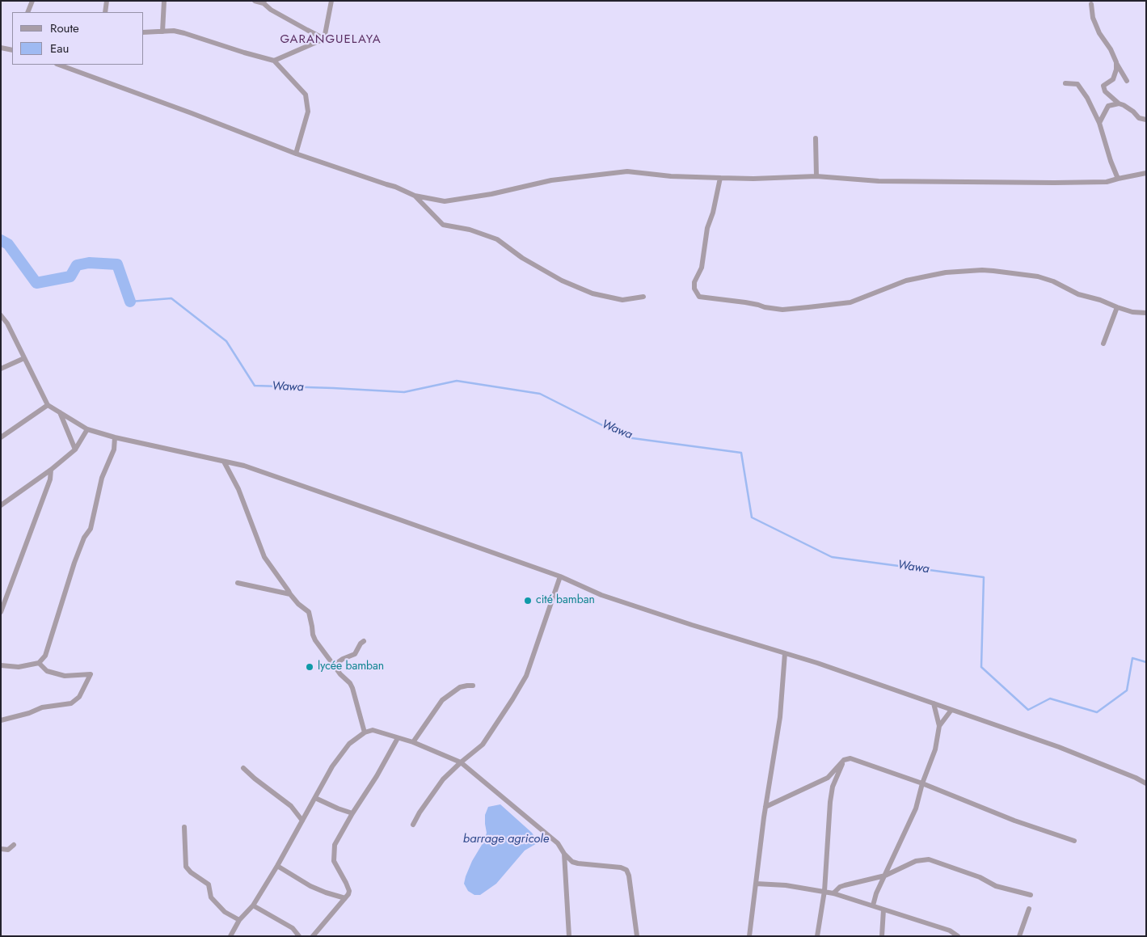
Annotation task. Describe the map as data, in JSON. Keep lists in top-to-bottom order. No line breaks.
{"districts":["GARANGUELAYA"],"water":["Wawa","barrage agricole"],"places":["cité bamban","lycée bamban"],"legend":["Route","Eau"]}
